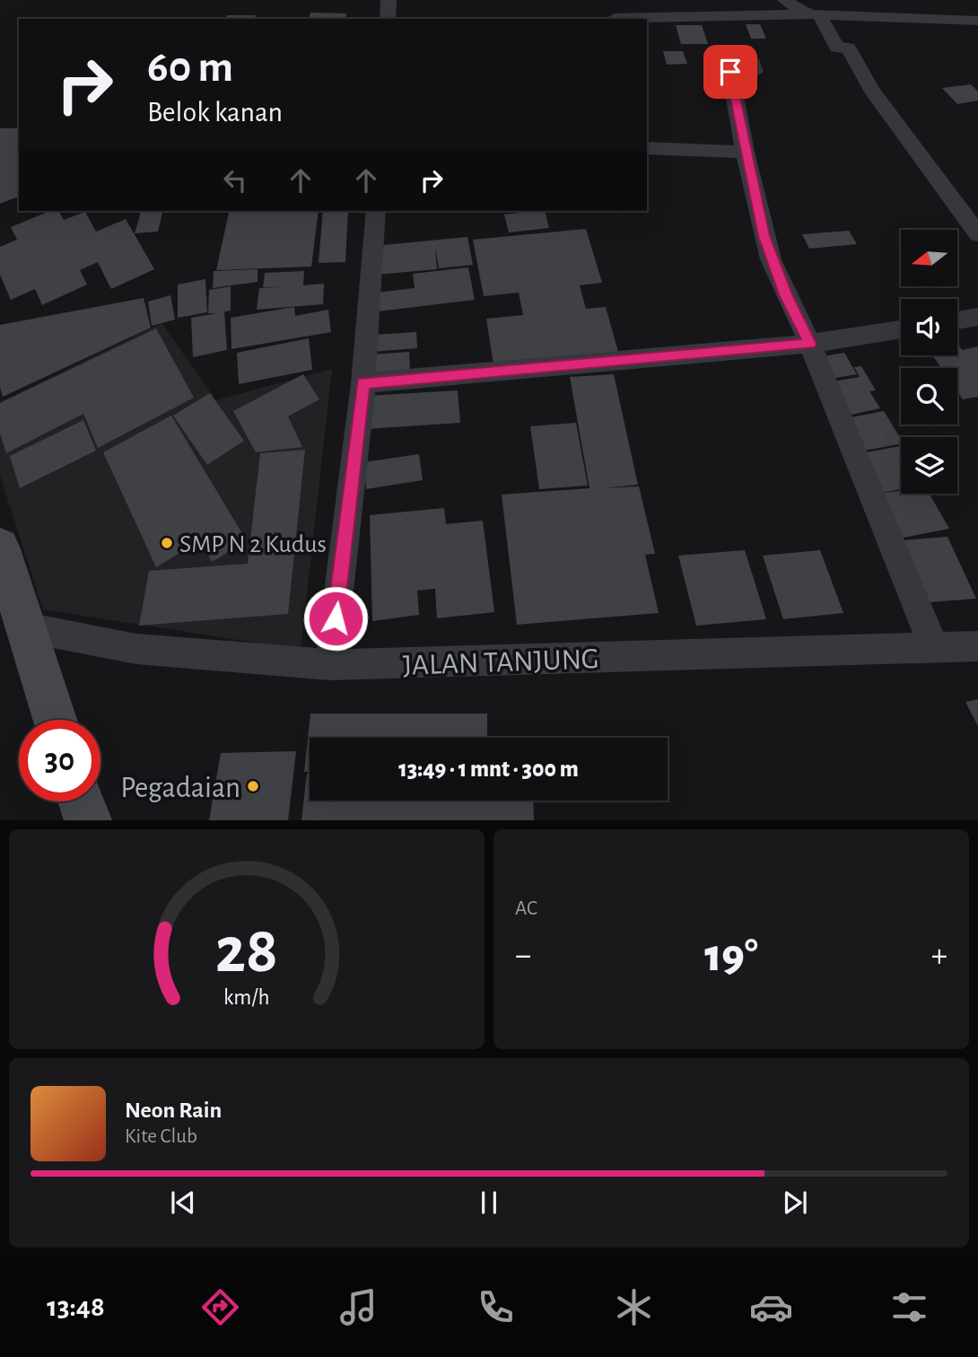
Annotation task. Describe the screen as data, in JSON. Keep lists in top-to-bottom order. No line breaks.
{"streets":{"street":["JALAN TANJUNG"]},"places":["SMP N 2 Kudus","Pegadaian"],"north":"left","page":{"turn":["60 m","Belok kanan"],"limit":"30","trip":"13:49 · 1 mnt · 300 m","tile":"AC","heat":["−","19°","+"],"song":["Neon Rain","Kite Club"],"tabs":"13:48","gauge":["28","km/h"]}}
